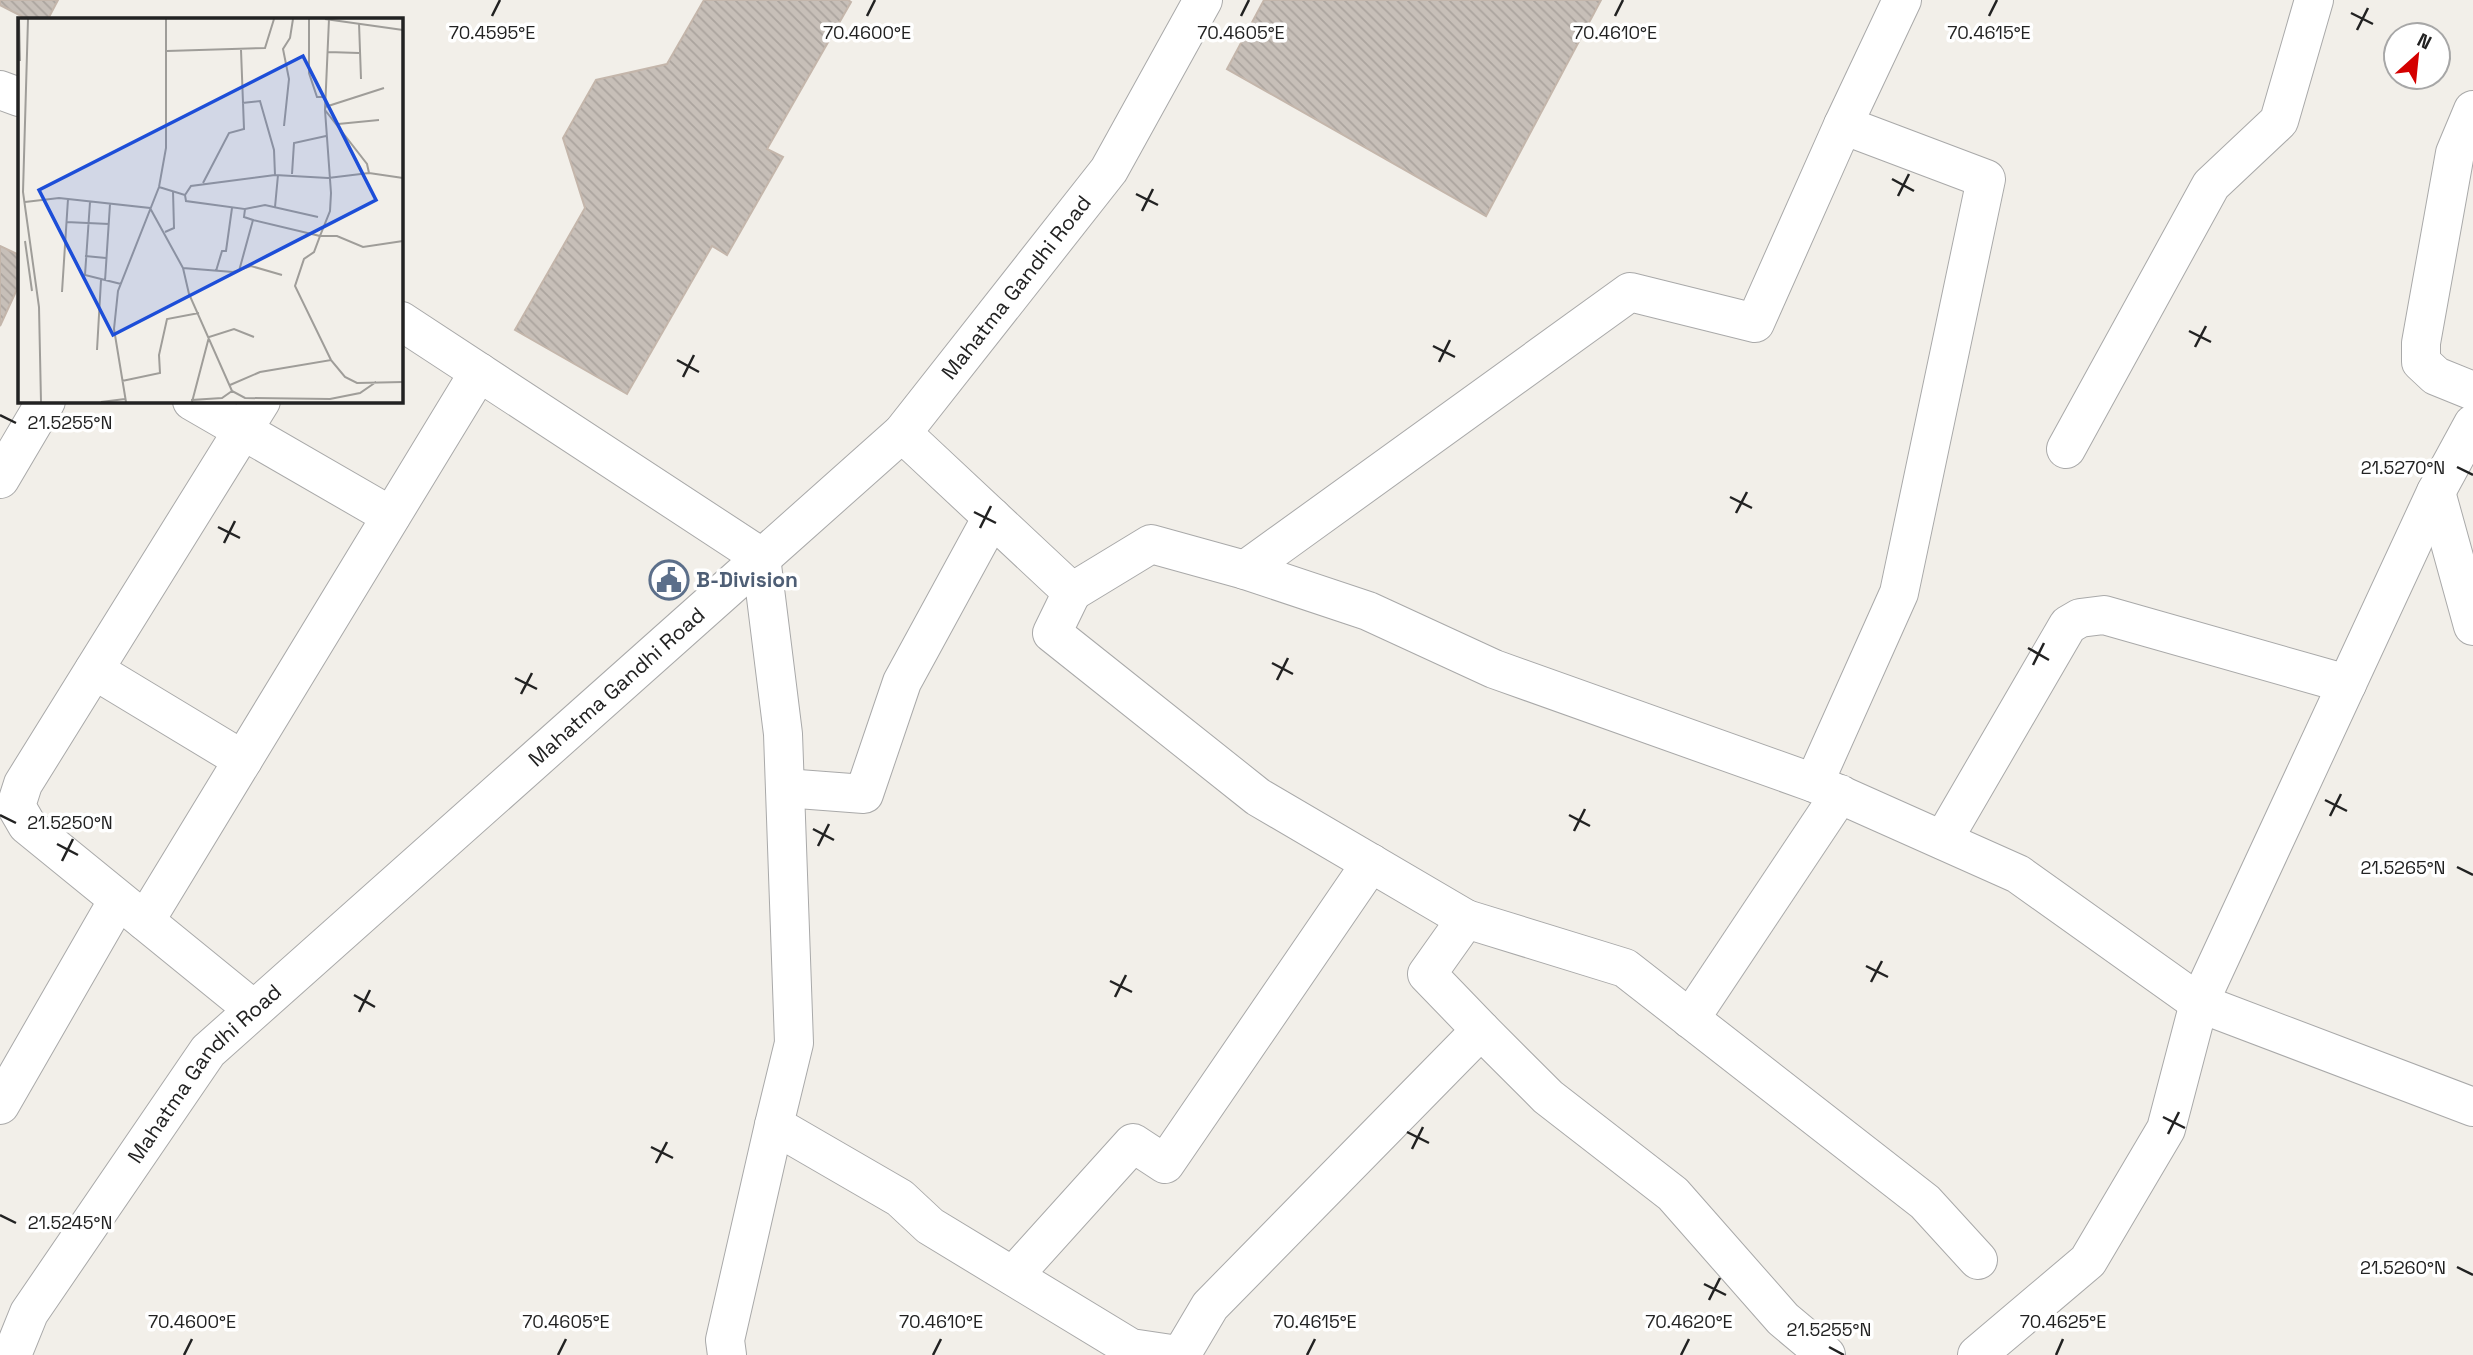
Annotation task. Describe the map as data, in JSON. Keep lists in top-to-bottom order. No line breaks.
{"streets":{"street":["Mahatma Gandhi Road"]},"places":{"public building":["B-Division"]},"north":"top right","coordinates":["70.4595°E","70.4600°E","70.4605°E","70.4610°E","70.4615°E","21.5255°N","21.5270°N","21.5250°N","21.5265°N","21.5245°N","21.5260°N","70.4620°E","70.4625°E"]}
